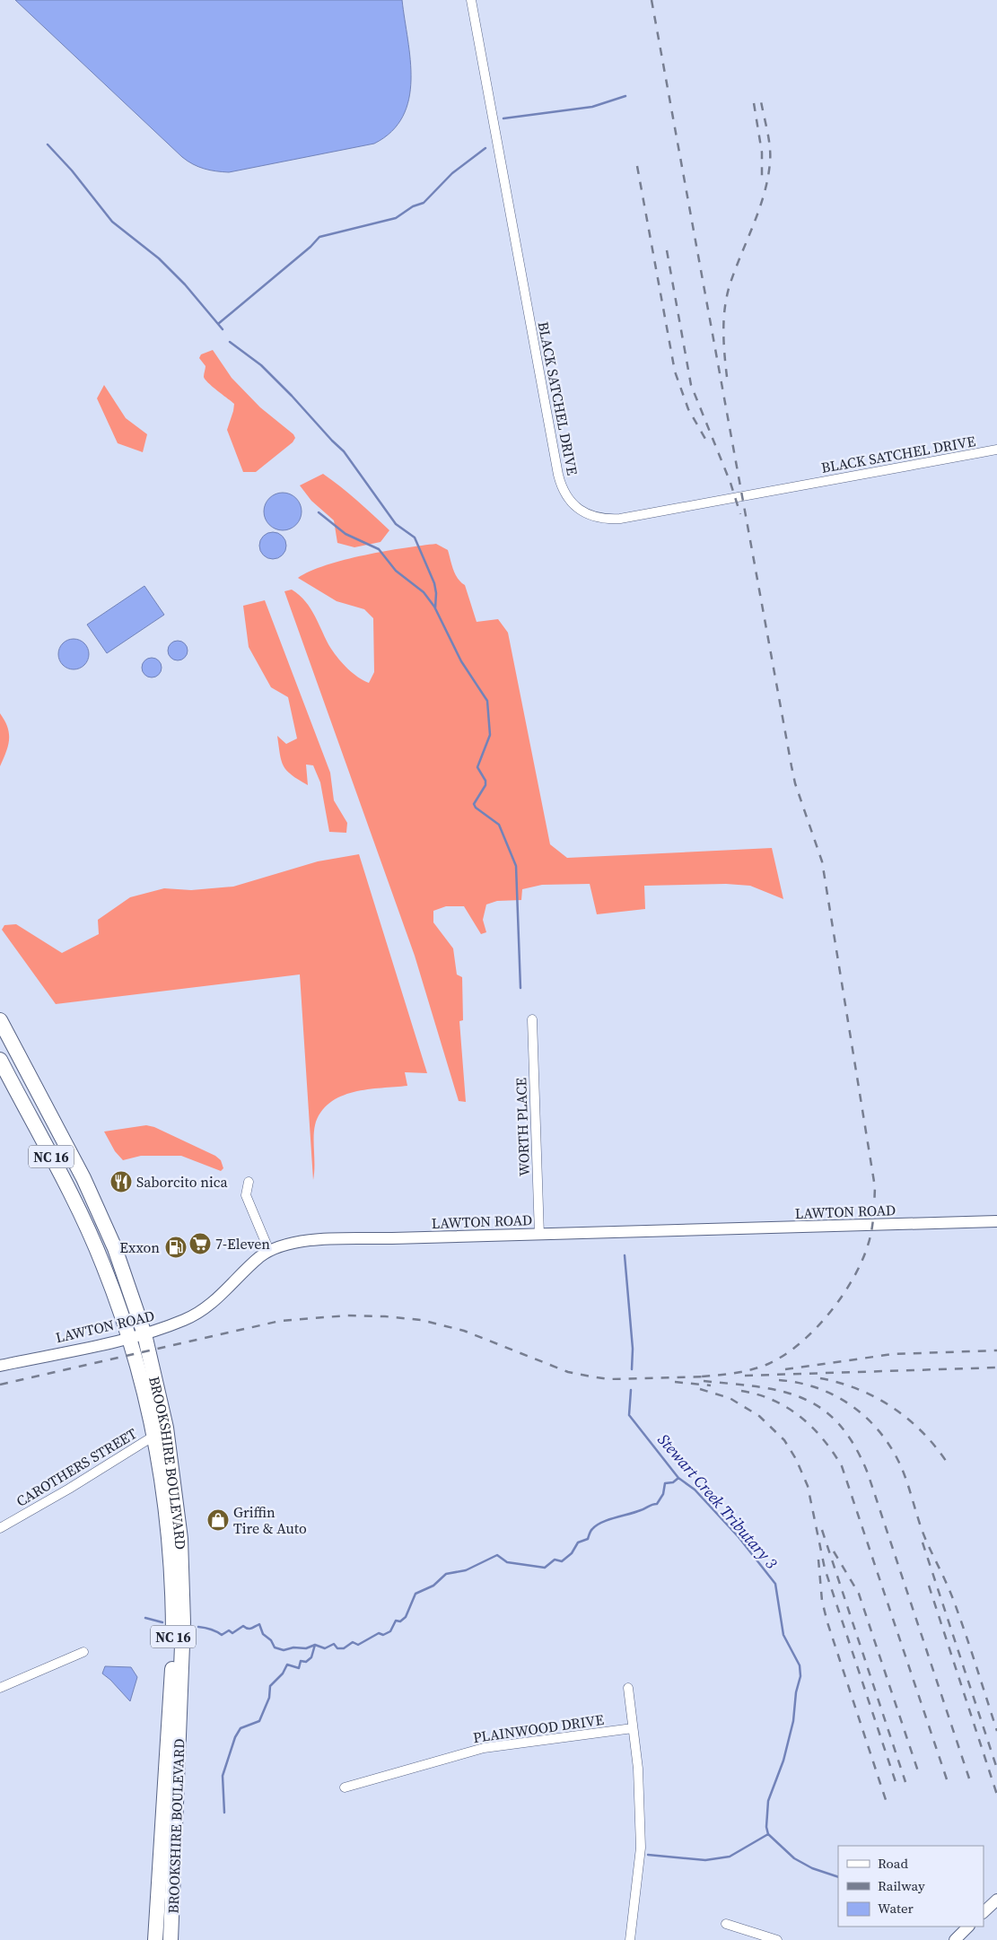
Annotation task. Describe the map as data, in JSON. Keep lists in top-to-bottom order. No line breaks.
{"streets":{"highway":["NC 16","BROOKSHIRE BOULEVARD"],"street":["BLACK SATCHEL DRIVE","WORTH PLACE","LAWTON ROAD","CAROTHERS STREET","PLAINWOOD DRIVE"]},"crossings":[["WORTH PLACE","LAWTON ROAD"],["LAWTON ROAD","BROOKSHIRE BOULEVARD"],["BROOKSHIRE BOULEVARD","CAROTHERS STREET"]],"water":["Stewart Creek Tributary 3"],"places":{"restaurant":["Saborcito nica"],"supermarket":["7-Eleven"],"fuel station":["Exxon"],"shop":["Griffin Tire & Auto"]},"legend":["Road","Railway","Water"]}
